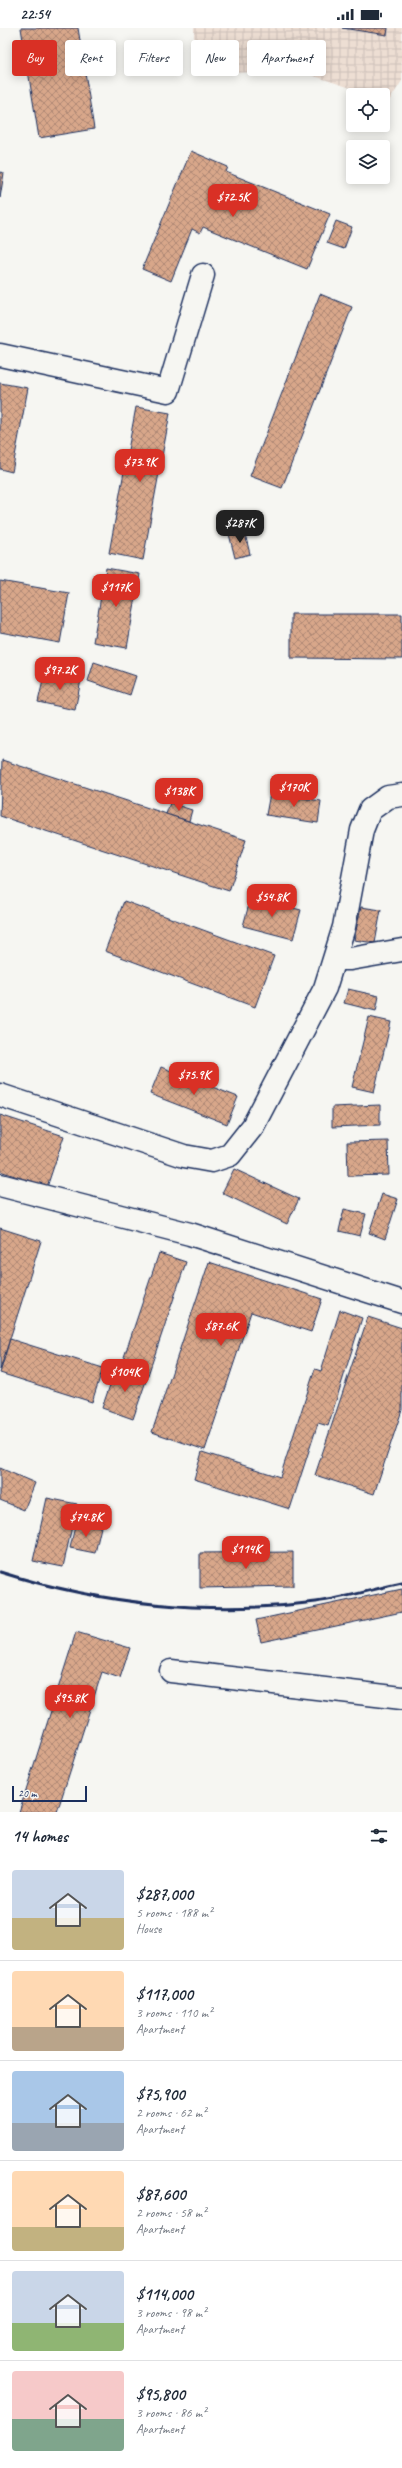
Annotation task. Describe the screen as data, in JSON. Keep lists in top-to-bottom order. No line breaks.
{"scale_bar":"20 m","page":{"status":"22:54","chip":["Buy","Rent","Filters","New","Apartment"],"price":["$72.5K","$73.9K","$287K","$117K","$97.2K","$170K","$138K","$54.8K","$75.9K","$87.6K","$104K","$74.8K","$114K","$95.8K"],"scale":"20 m","heading":"14 homes","list":[{"name":"$287,000","note":"5 rooms · 188 m² · House"},{"name":"$117,000","note":"3 rooms · 110 m² · Apartment"},{"name":"$75,900","note":"2 rooms · 62 m² · Apartment"},{"name":"$87,600","note":"2 rooms · 58 m² · Apartment"},{"name":"$114,000","note":"3 rooms · 98 m² · Apartment"},{"name":"$95,800","note":"3 rooms · 86 m² · Apartment"}]}}
